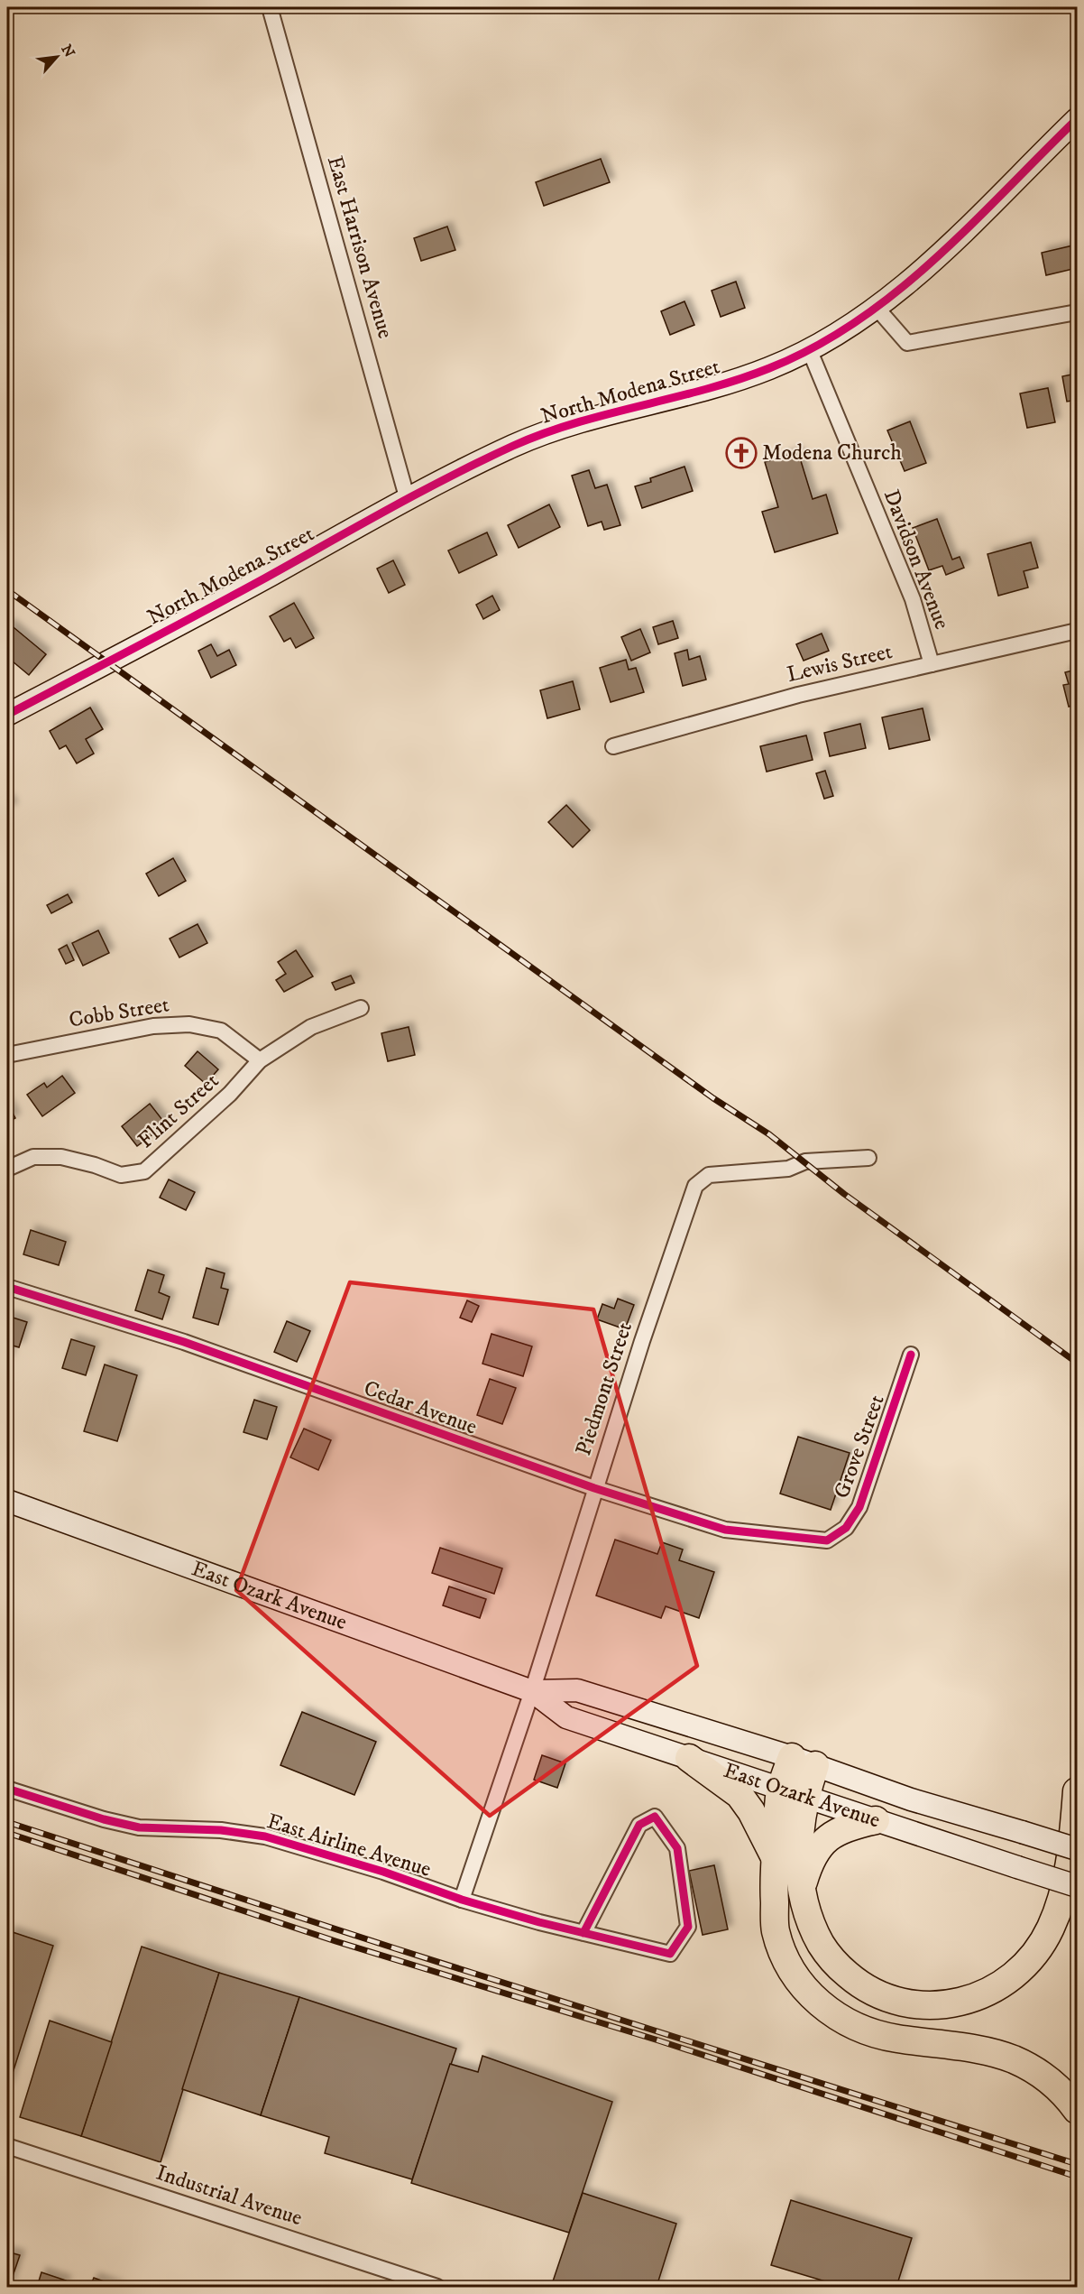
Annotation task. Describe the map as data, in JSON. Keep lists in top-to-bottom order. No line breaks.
{"streets":{"main road":["North Modena Street","East Ozark Avenue"],"street":["East Harrison Avenue","Davidson Avenue","Lewis Street","Cobb Street","Flint Street","Piedmont Street","Cedar Avenue","Grove Street","East Airline Avenue","Industrial Avenue"]},"crossings":[["East Harrison Avenue","North Modena Street"],["North Modena Street","Davidson Avenue"],["Davidson Avenue","Lewis Street"],["Cobb Street","Flint Street"],["Piedmont Street","Cedar Avenue"],["Piedmont Street","East Ozark Avenue"],["Piedmont Street","East Airline Avenue"],["Cedar Avenue","Grove Street"]],"places":{"church":["Modena Church"]},"north":"top right"}
